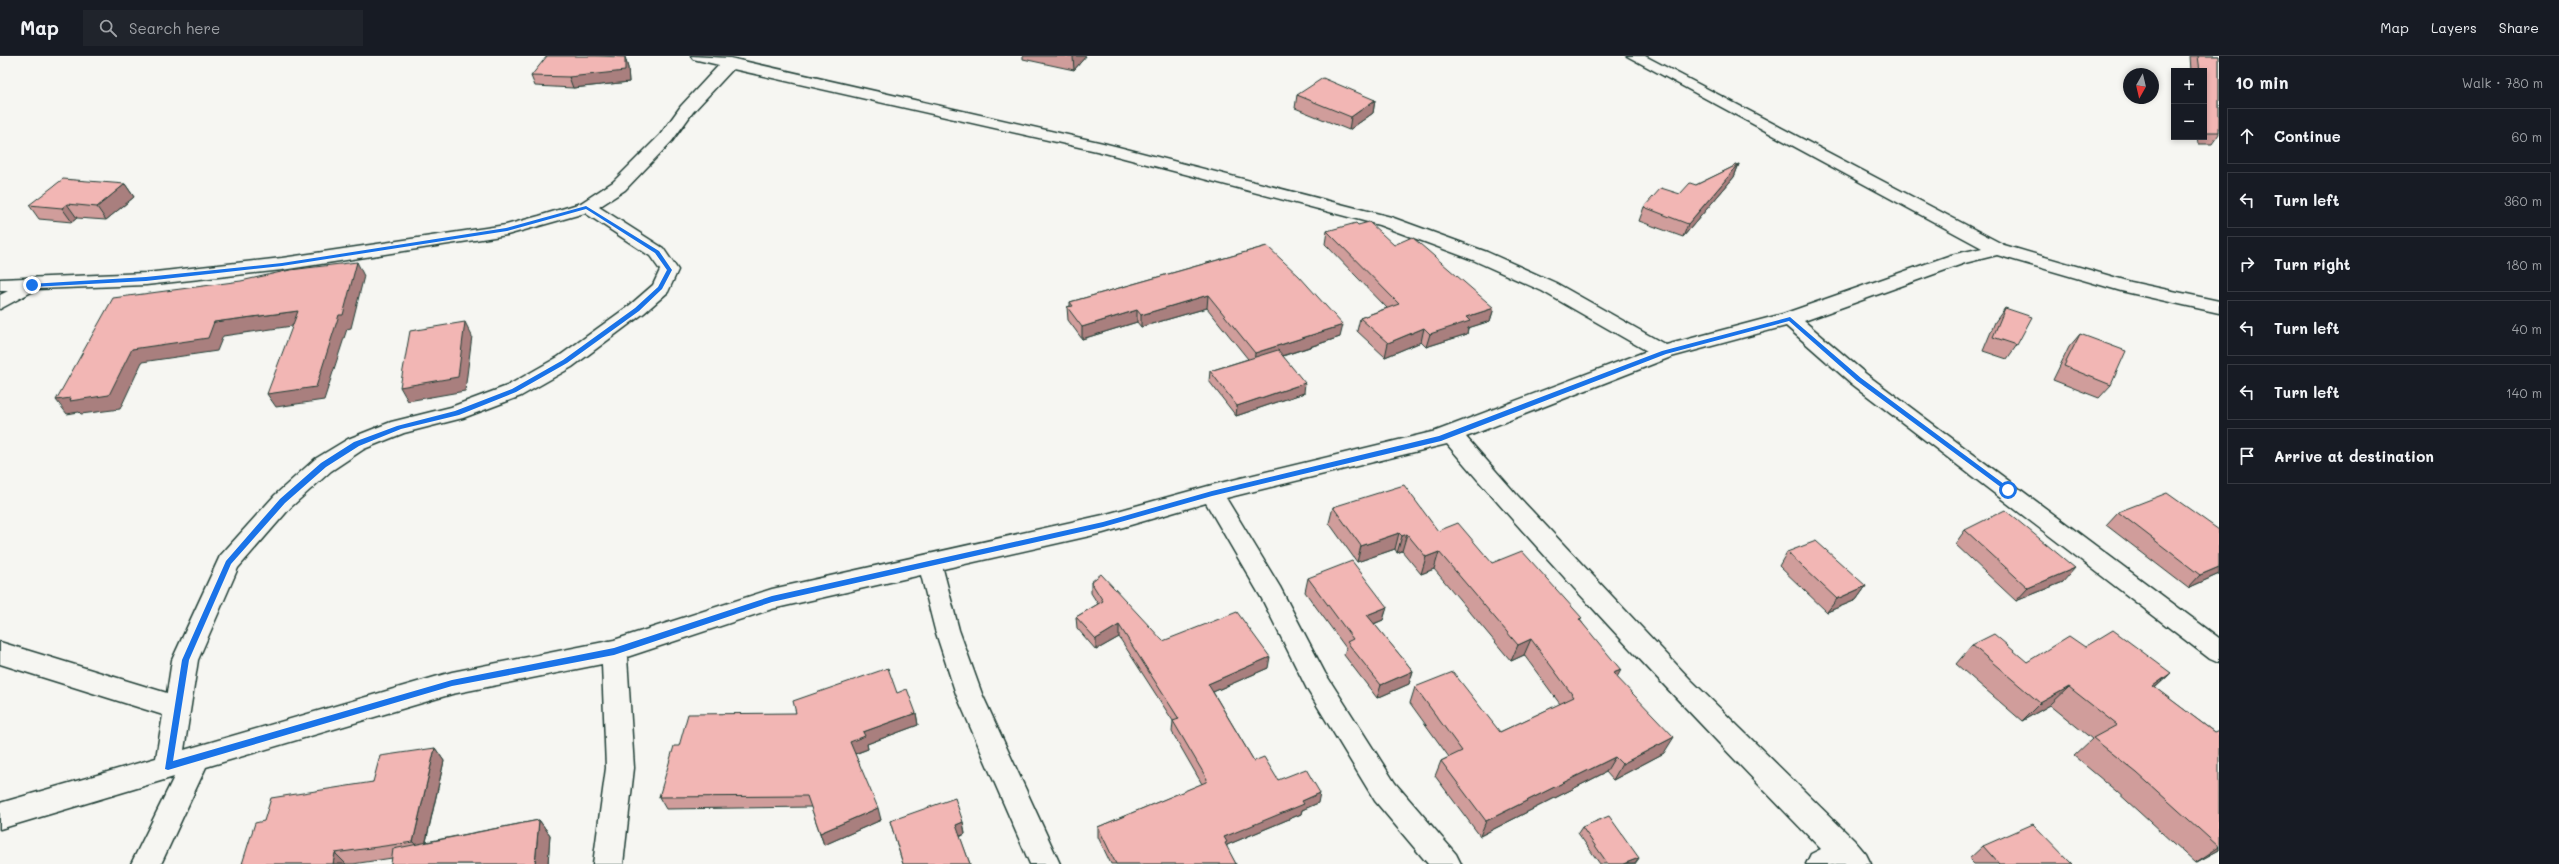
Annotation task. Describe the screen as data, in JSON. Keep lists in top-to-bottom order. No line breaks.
{"north":"bottom","page":{"header":"Map","search":"Search here","nav":["Map","Layers","Share"],"heading":["10 min","Walk · 780 m"],"map_buttons":["+","−"],"list":[["Continue","60 m"],["Turn left","360 m"],["Turn right","180 m"],["Turn left","40 m"],["Turn left","140 m"],"Arrive at destination"]}}
